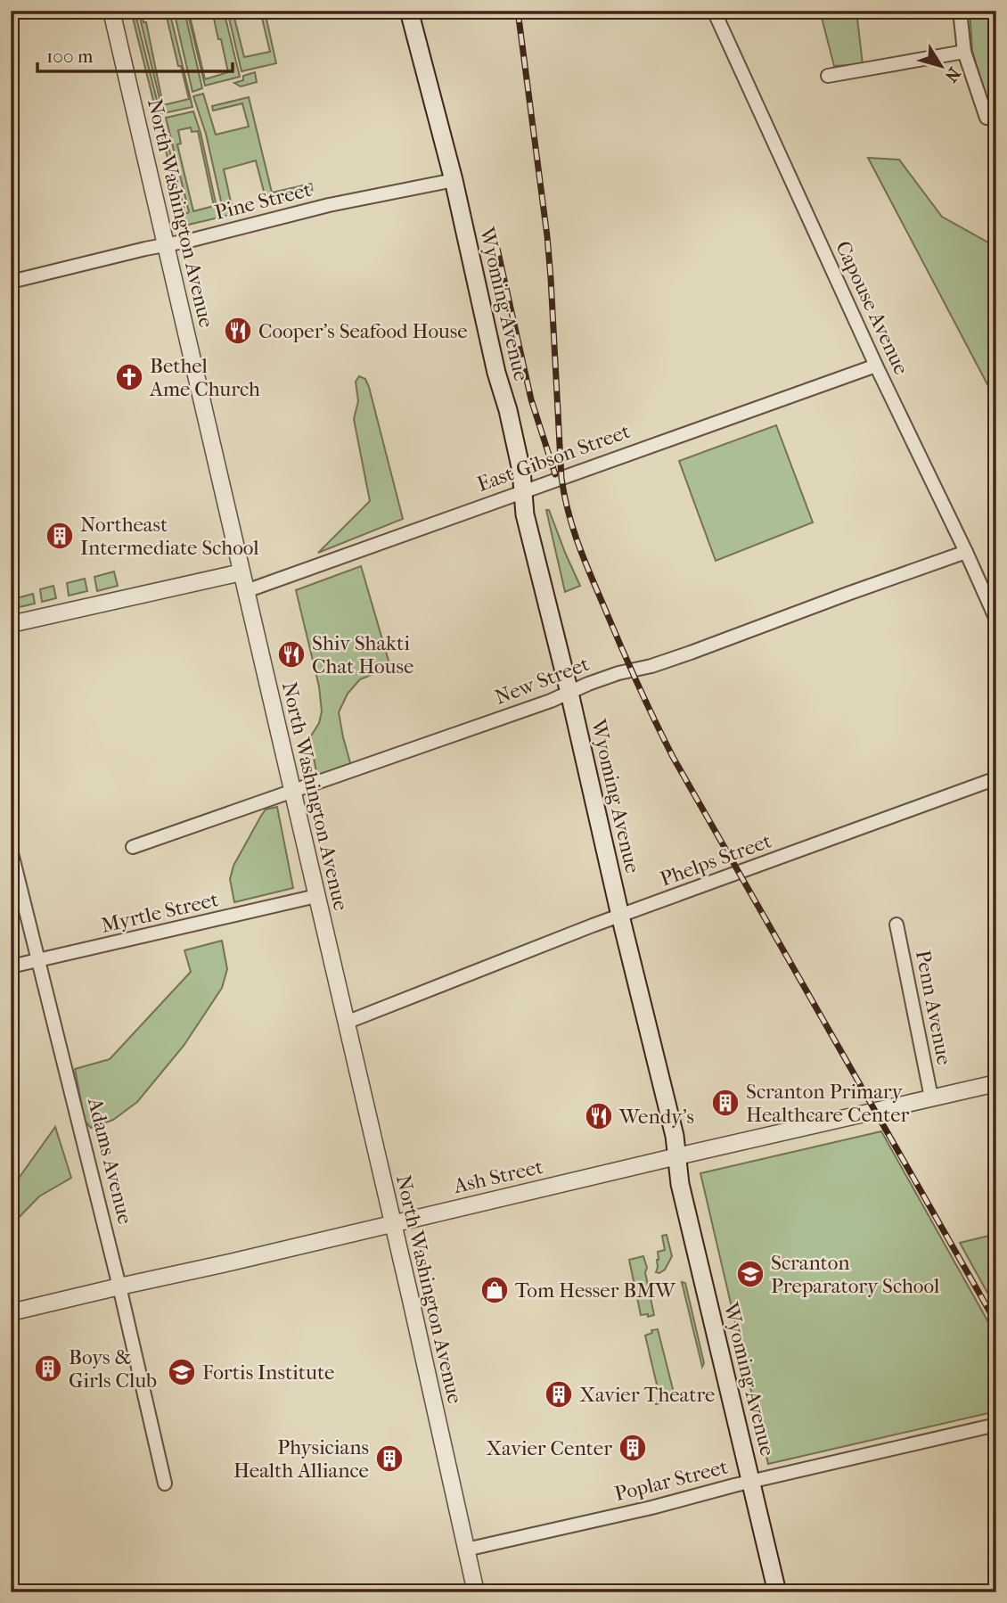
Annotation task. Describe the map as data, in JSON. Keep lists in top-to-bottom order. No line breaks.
{"streets":{"main road":["Wyoming Avenue"],"street":["Pine Street","North Washington Avenue","Capouse Avenue","East Gibson Street","New Street","Phelps Street","Myrtle Street","Penn Avenue","Adams Avenue","Ash Street","Poplar Street"]},"crossings":[["Pine Street","North Washington Avenue"],["Pine Street","Wyoming Avenue"],["North Washington Avenue","East Gibson Street"],["North Washington Avenue","New Street"],["North Washington Avenue","Phelps Street"],["North Washington Avenue","Myrtle Street"],["North Washington Avenue","Ash Street"],["North Washington Avenue","Poplar Street"],["Wyoming Avenue","East Gibson Street"],["Wyoming Avenue","New Street"],["Wyoming Avenue","Phelps Street"],["Wyoming Avenue","Ash Street"],["Wyoming Avenue","Poplar Street"],["Capouse Avenue","East Gibson Street"],["Capouse Avenue","New Street"],["Myrtle Street","Adams Avenue"],["Penn Avenue","Ash Street"],["Adams Avenue","Ash Street"]],"places":{"restaurant":["Cooper's Seafood House","Shiv Shakti Chat House","Wendy's"],"church":["Bethel Ame Church"],"building":["Northeast Intermediate School","Scranton Primary Healthcare Center","Boys & Girls Club","Xavier Theatre","Xavier Center","Physicians Health Alliance"],"school or university":["Scranton Preparatory School","Fortis Institute"],"shop":["Tom Hesser BMW"]},"scale_bar":"100 m","north":"bottom right"}
